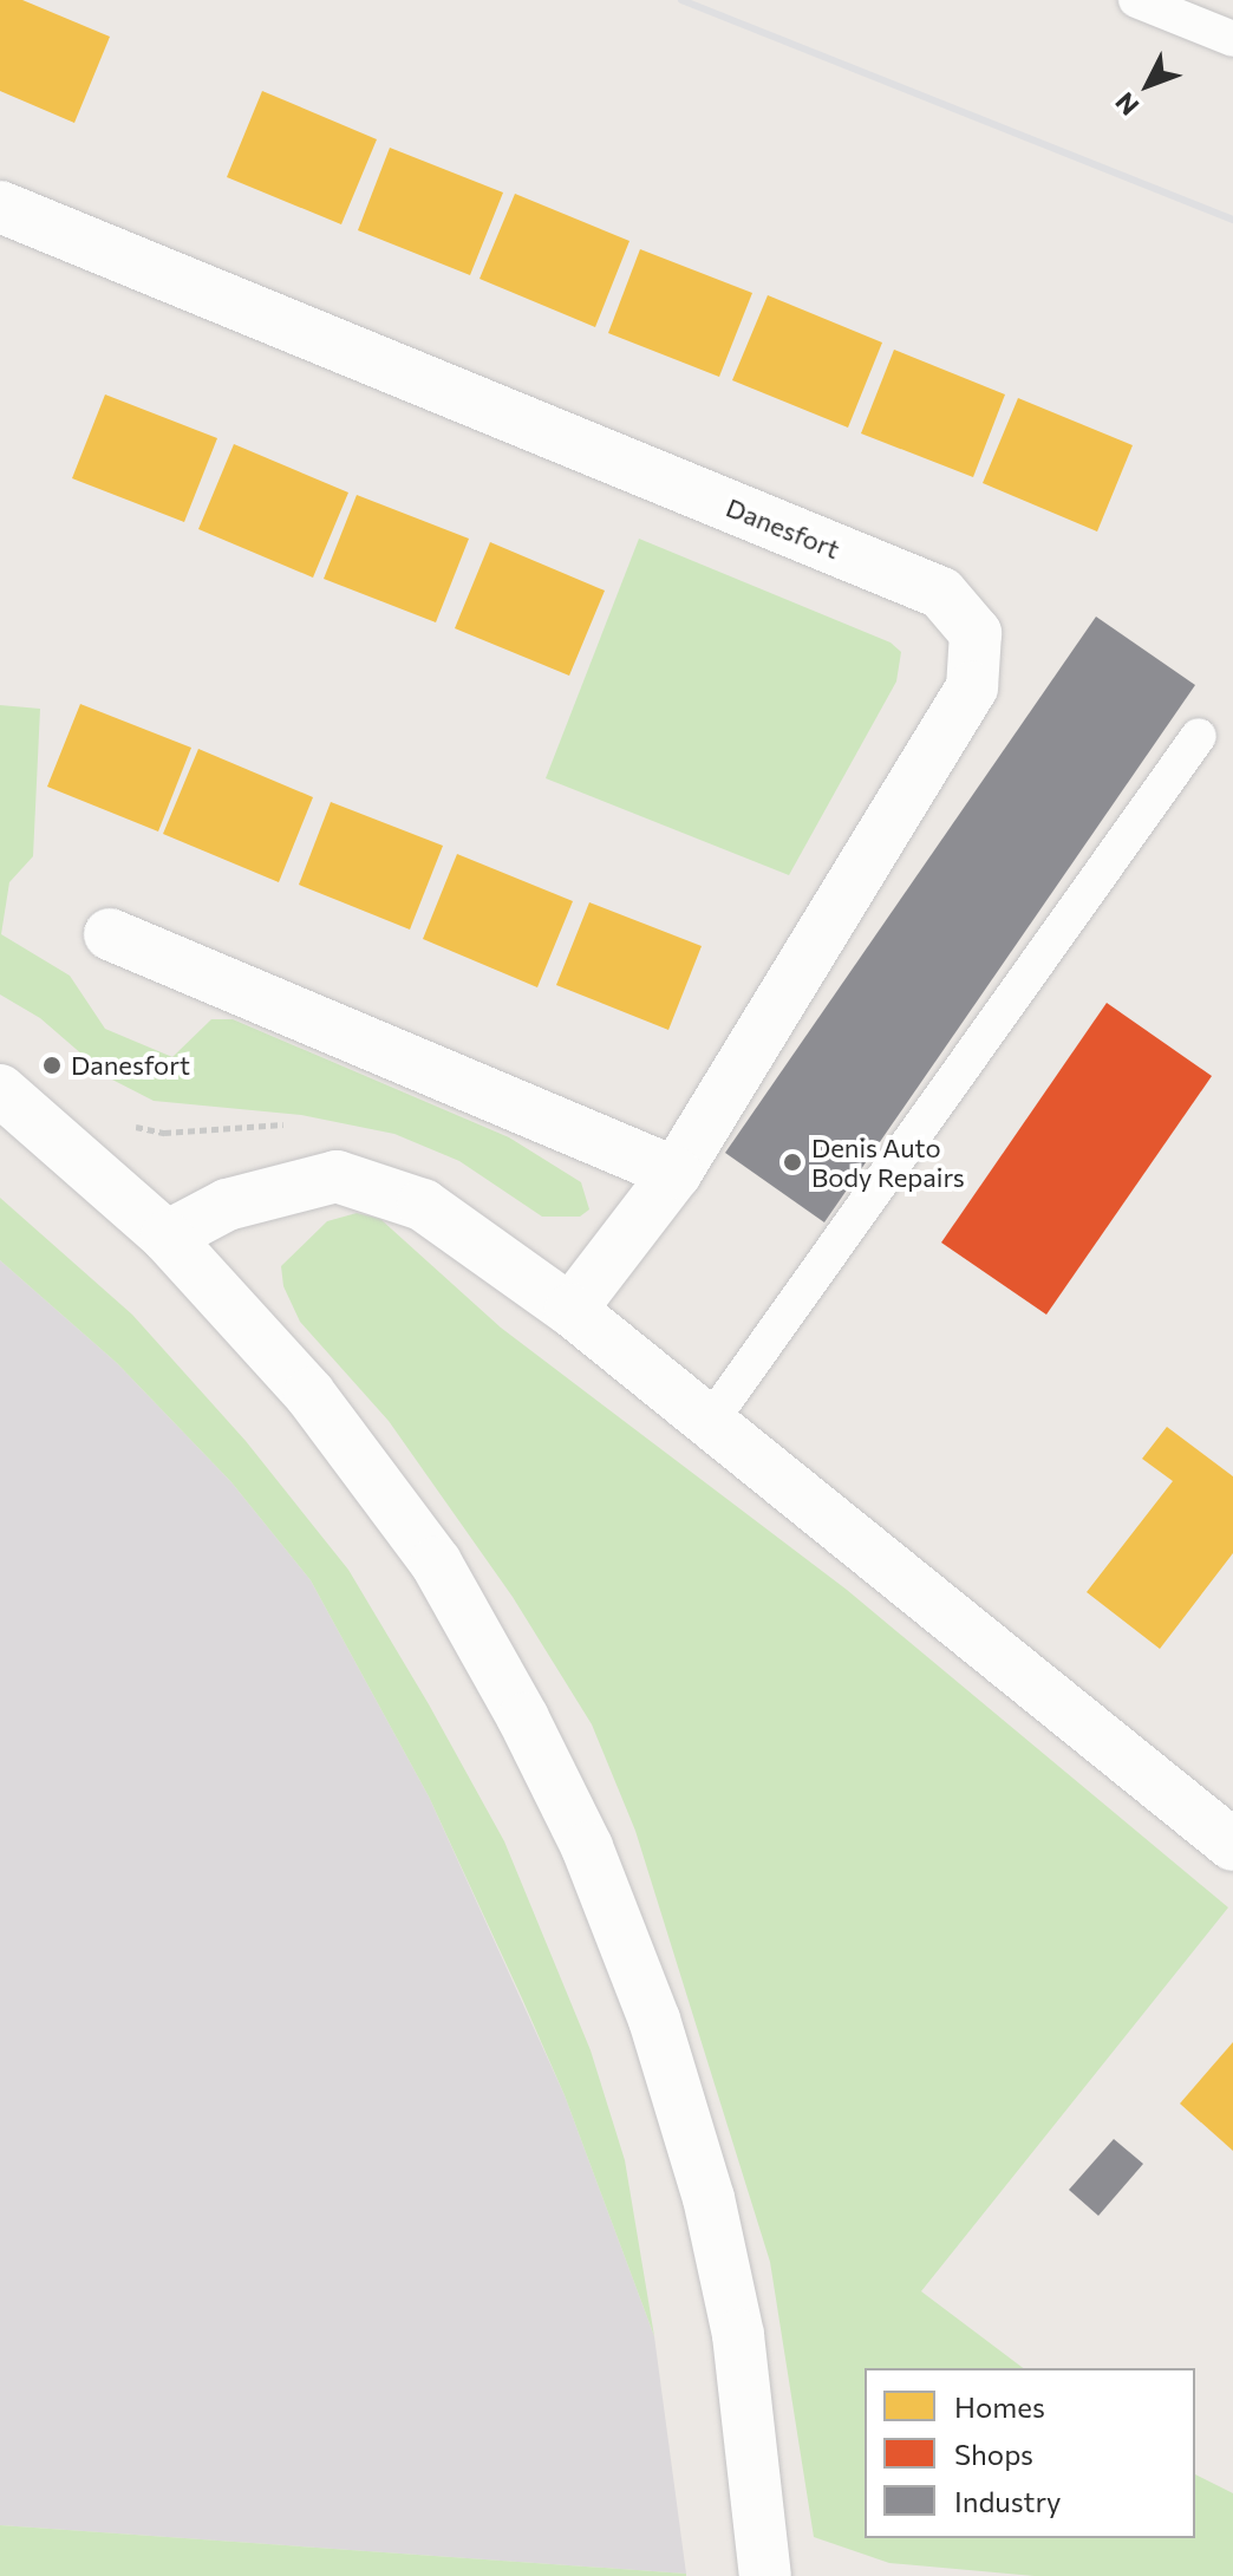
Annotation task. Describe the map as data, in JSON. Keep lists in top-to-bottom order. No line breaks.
{"streets":{"street":["Danesfort"]},"places":["Danesfort","Denis Auto Body Repairs"],"legend":["Homes","Shops","Industry"],"north":"bottom left"}
